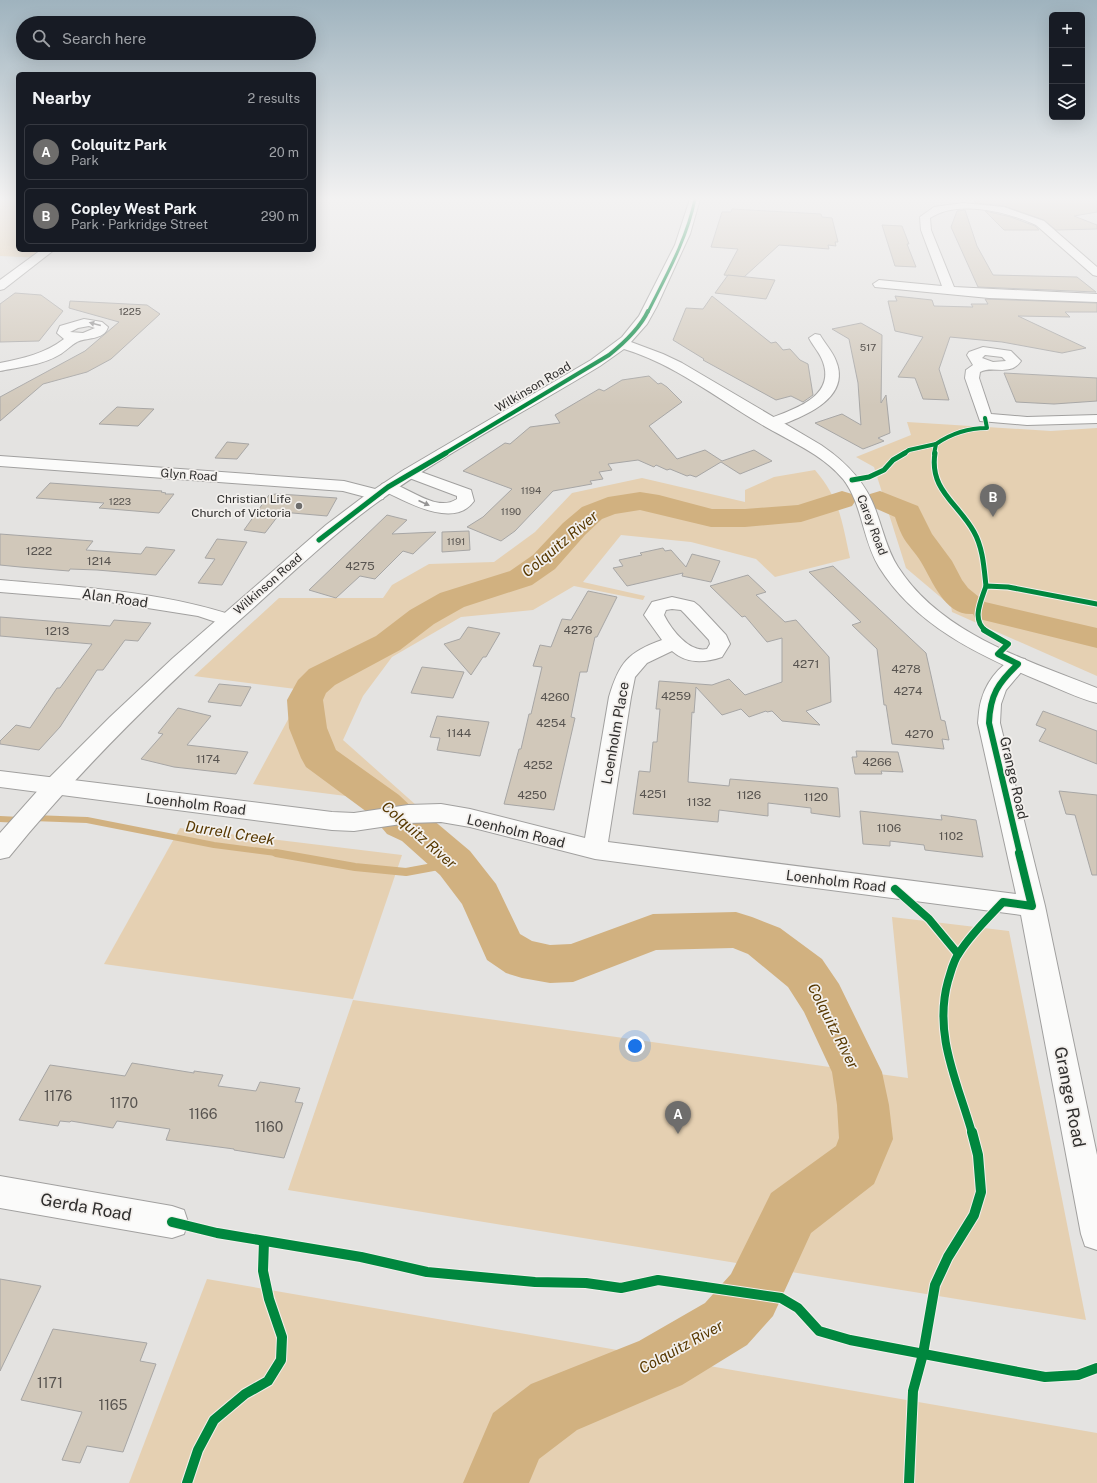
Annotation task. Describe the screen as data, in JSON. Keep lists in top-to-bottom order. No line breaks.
{"streets":{"street":["Wilkinson Road","Glyn Road","Carey Road","Alan Road","Loenholm Place","Grange Road","Loenholm Road","Gerda Road"]},"crossings":[["Wilkinson Road","Glyn Road"],["Wilkinson Road","Carey Road"],["Wilkinson Road","Alan Road"],["Wilkinson Road","Loenholm Road"],["Carey Road","Grange Road"],["Loenholm Place","Loenholm Road"],["Grange Road","Loenholm Road"]],"water":["Colquitz River","Durrell Creek"],"places":["Christian Life Church of Victoria"],"house_numbers":["1225","517","1194","1223","1190","1191","1222","1214","4275","4276","1213","4271","4278","4274","4259","4260","4254","1144","4270","1174","4266","4252","4251","4250","1126","1120","1132","1106","1102","1176","1170","1166","1160","1171","1165"],"page":{"map_buttons":["+","−"],"search":"Search here","heading":["Nearby","2 results"],"list":[{"mark":"A","name":"Colquitz Park","note":"Park","value":"20 m"},{"mark":"B","name":"Copley West Park","note":"Park · Parkridge Street","value":"290 m"}],"pins":["B","A"]}}
